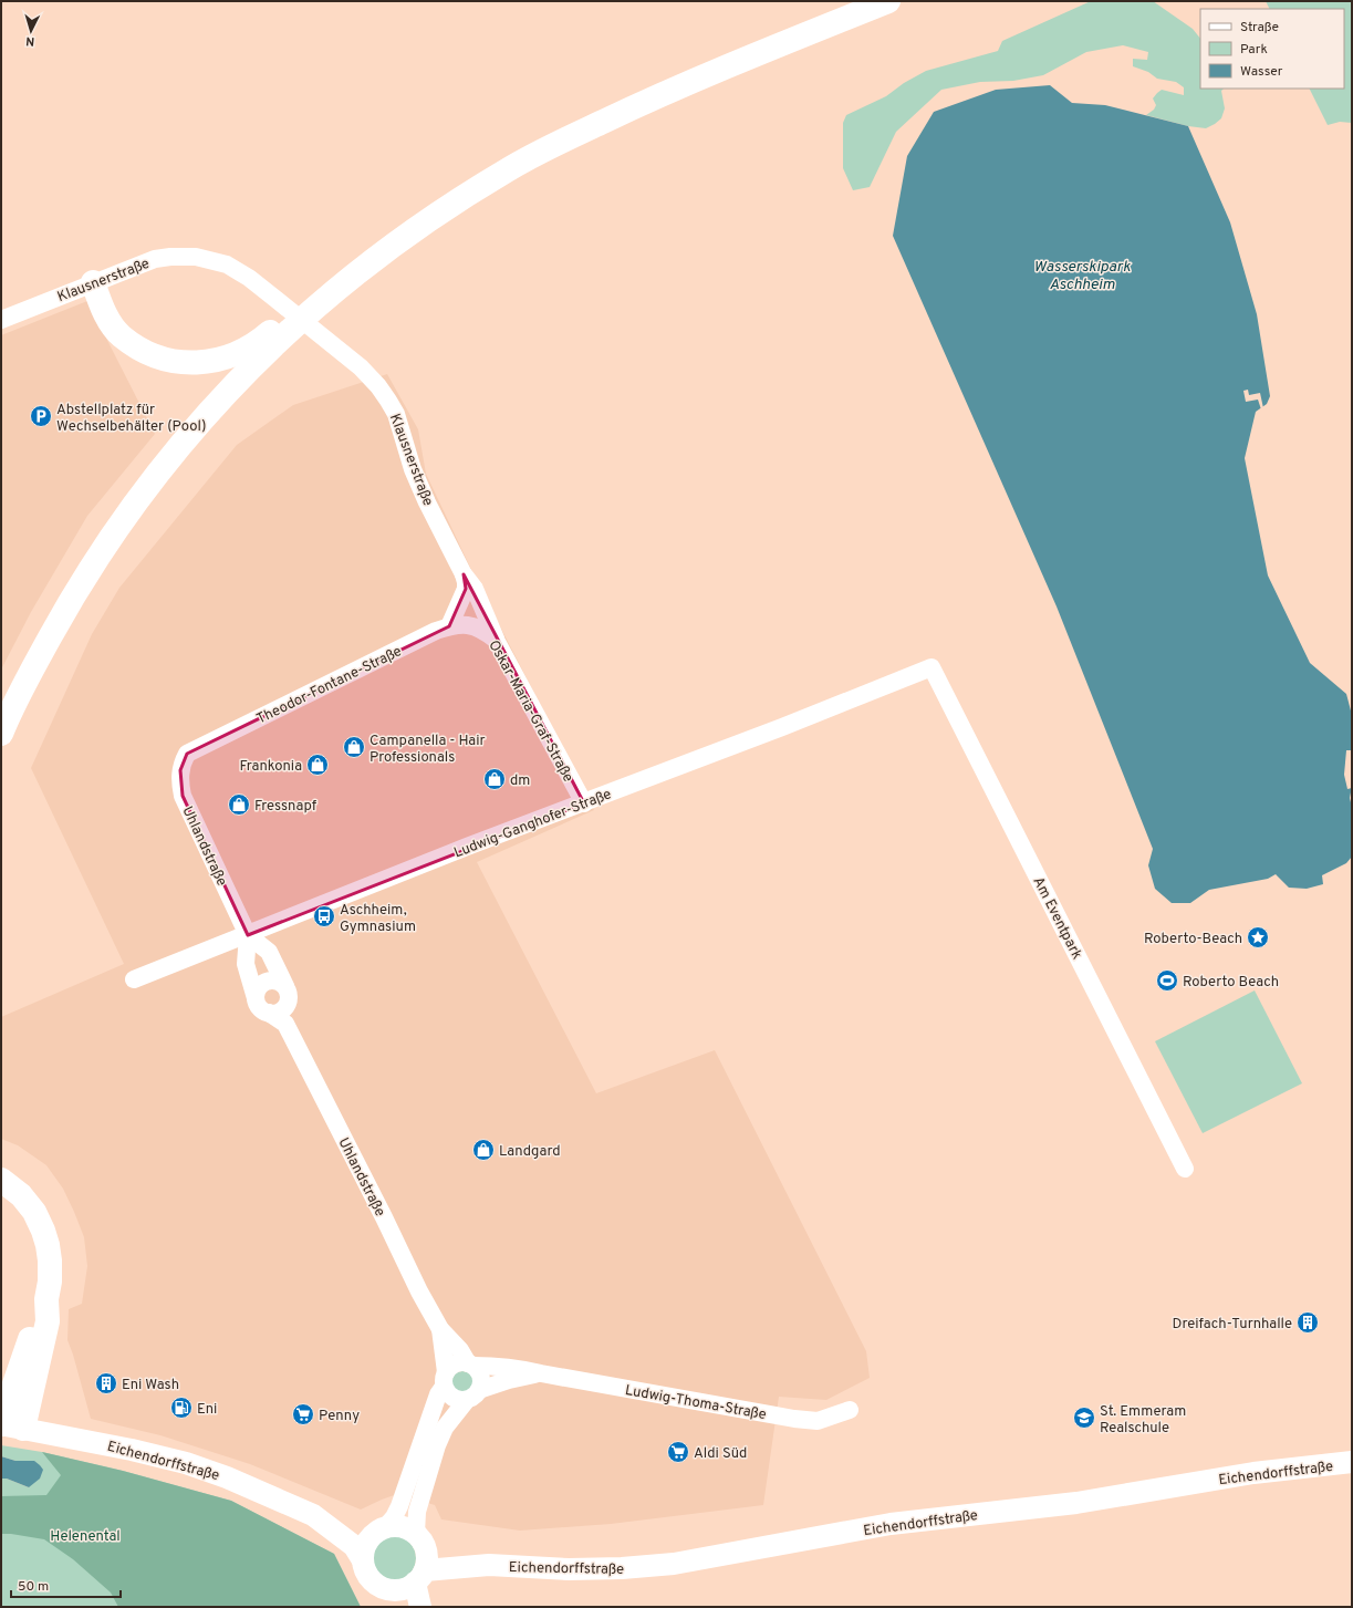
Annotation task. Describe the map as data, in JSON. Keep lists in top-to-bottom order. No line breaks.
{"streets":{"street":["Klausnerstraße","Theodor-Fontane-Straße","Oskar-Maria-Graf-Straße","Ludwig-Ganghofer-Straße","Uhlandstraße","Am Eventpark","Ludwig-Thoma-Straße","Eichendorffstraße"]},"crossings":[["Klausnerstraße","Theodor-Fontane-Straße"],["Klausnerstraße","Oskar-Maria-Graf-Straße"],["Theodor-Fontane-Straße","Oskar-Maria-Graf-Straße"],["Theodor-Fontane-Straße","Uhlandstraße"],["Oskar-Maria-Graf-Straße","Ludwig-Ganghofer-Straße"],["Ludwig-Ganghofer-Straße","Uhlandstraße"],["Ludwig-Ganghofer-Straße","Am Eventpark"],["Uhlandstraße","Ludwig-Thoma-Straße"]],"water":["Wasserskipark Aschheim"],"parks":["Helenental"],"places":{"parking":["Abstellplatz für Wechselbehälter (Pool)"],"shop":["Campanella - Hair Professionals","Frankonia","dm","Fressnapf","Landgard"],"bus stop":["Aschheim, Gymnasium"],"place":["Roberto-Beach"],"sports":["Roberto Beach"],"building":["Dreifach-Turnhalle","Eni Wash"],"fuel station":["Eni"],"supermarket":["Penny","Aldi Süd"],"school or university":["St. Emmeram Realschule"]},"legend":["Straße","Park","Wasser"],"scale_bar":"50 m","north":"bottom"}
